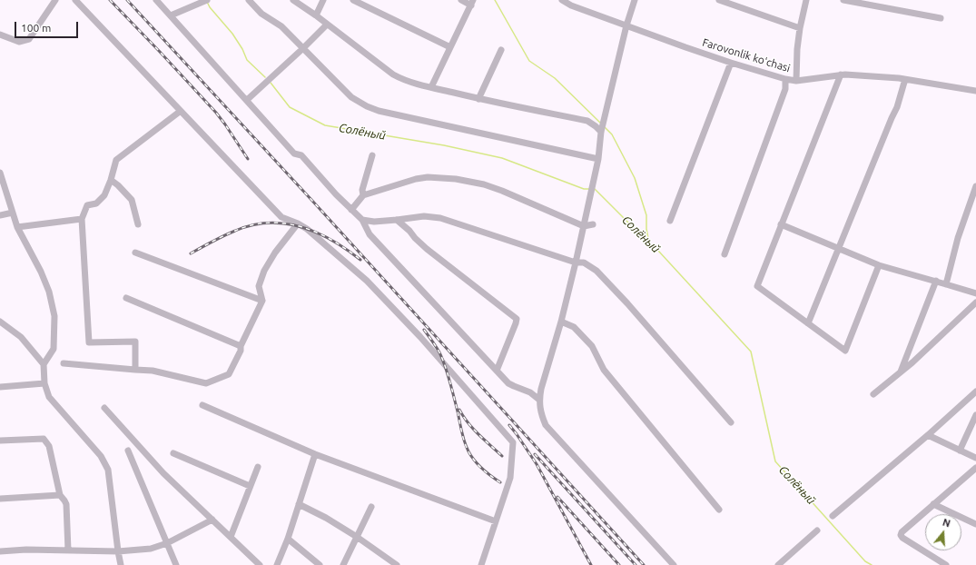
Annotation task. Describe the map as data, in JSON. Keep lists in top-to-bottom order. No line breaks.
{"streets":{"street":["Farovonlik koʻchasi"]},"water":["Солёный"],"scale_bar":"100 m","north":"top"}
